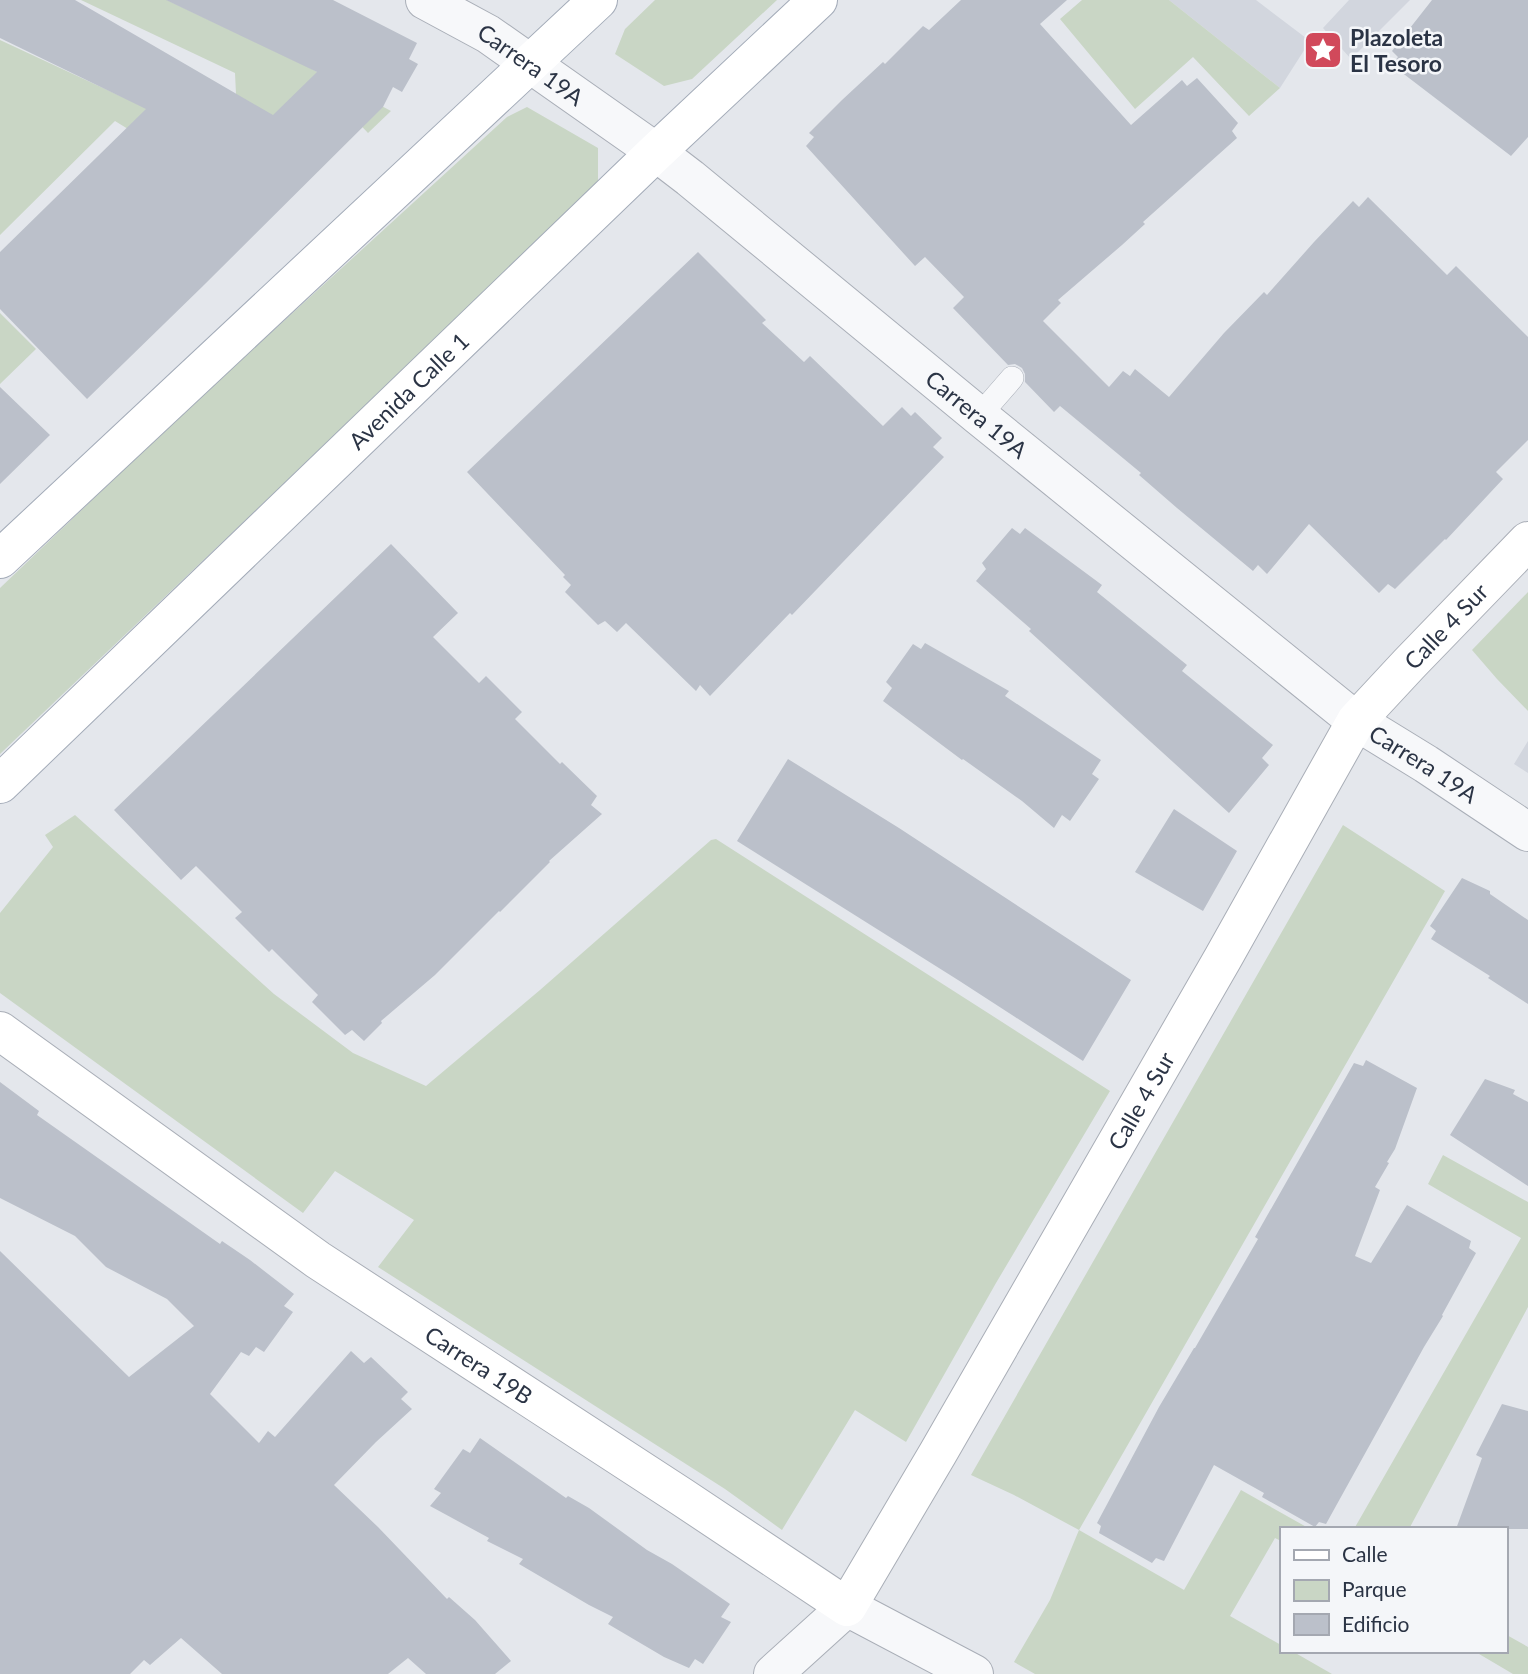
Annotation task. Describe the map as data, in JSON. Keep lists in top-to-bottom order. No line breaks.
{"streets":{"main road":["Avenida Calle 1","Calle 4 Sur","Carrera 19B"],"street":["Carrera 19A"]},"crossings":[["Carrera 19A","Avenida Calle 1"],["Carrera 19A","Calle 4 Sur"],["Calle 4 Sur","Carrera 19B"]],"places":{"place":["Plazoleta El Tesoro"]},"legend":["Calle","Parque","Edificio"]}
